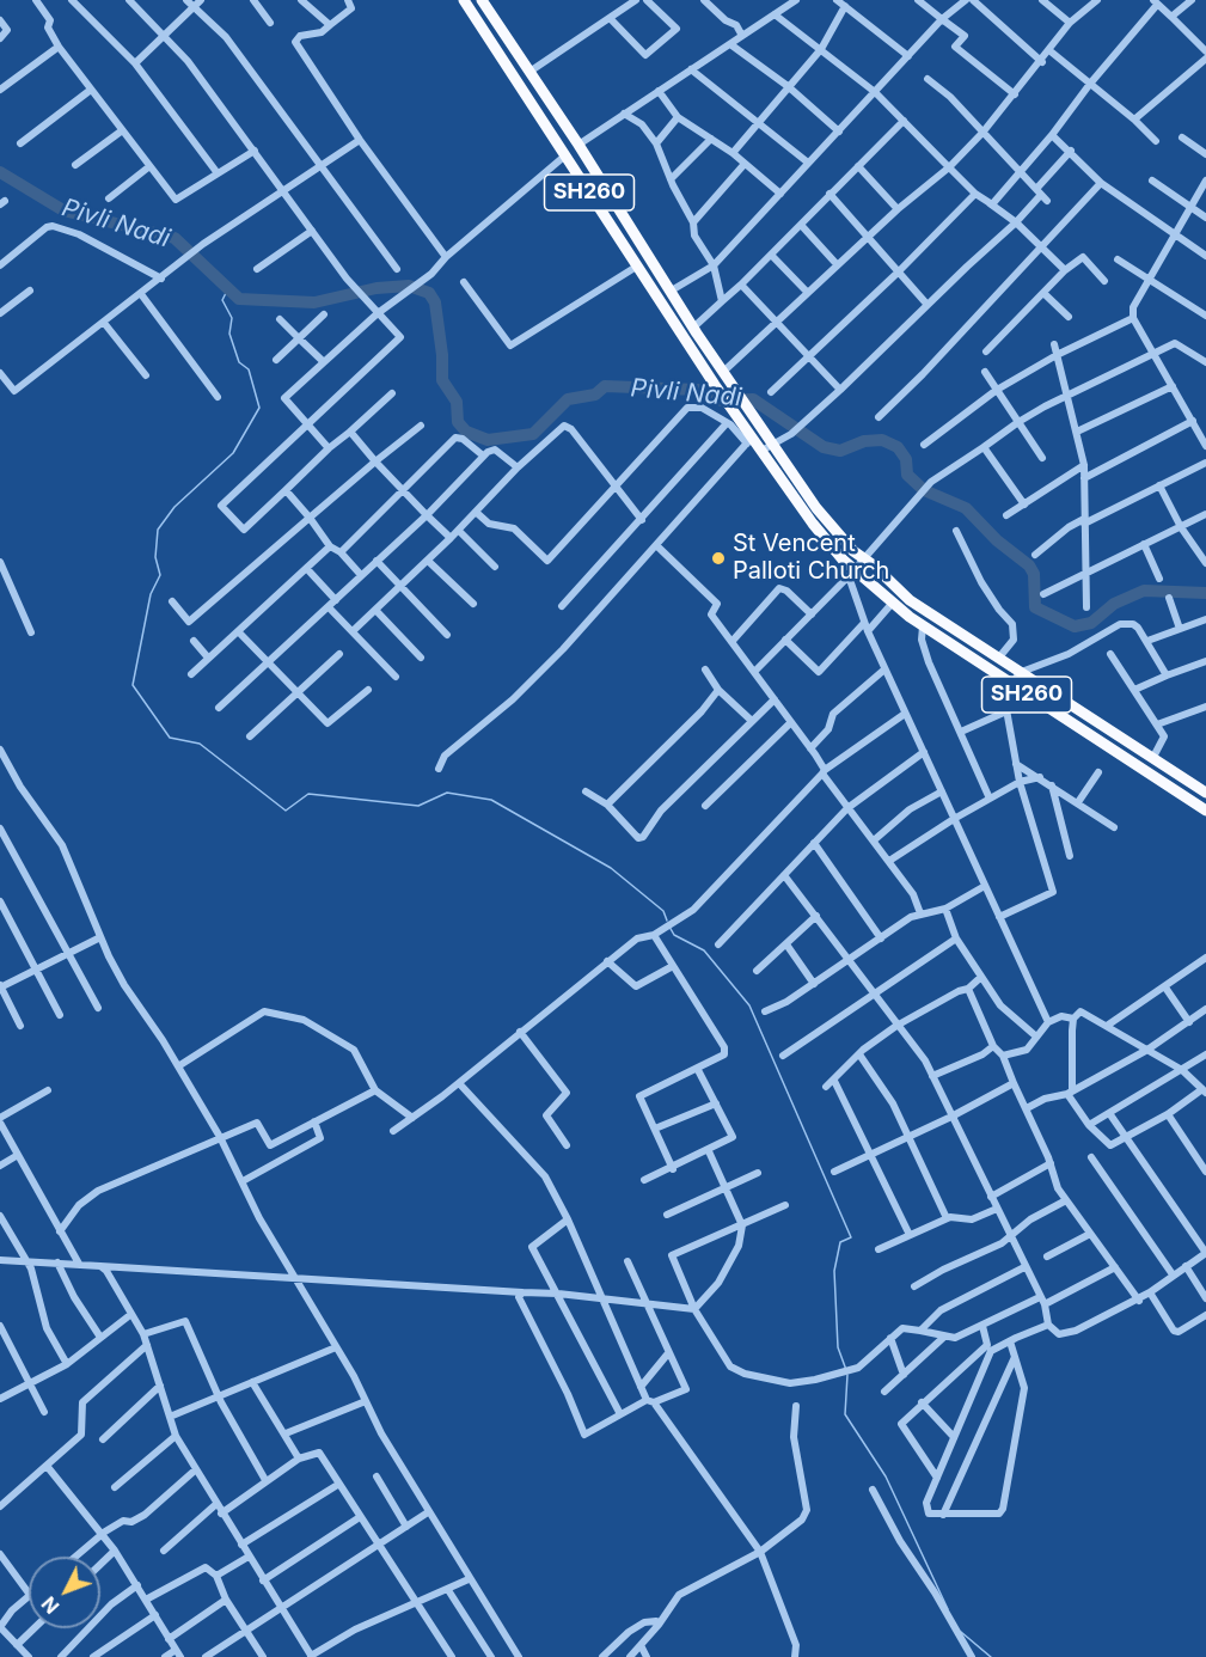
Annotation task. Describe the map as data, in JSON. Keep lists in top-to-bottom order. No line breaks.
{"streets":{"highway":["SH260"]},"water":["Pivli Nadi"],"places":["St Vencent Palloti Church"],"north":"bottom left"}
